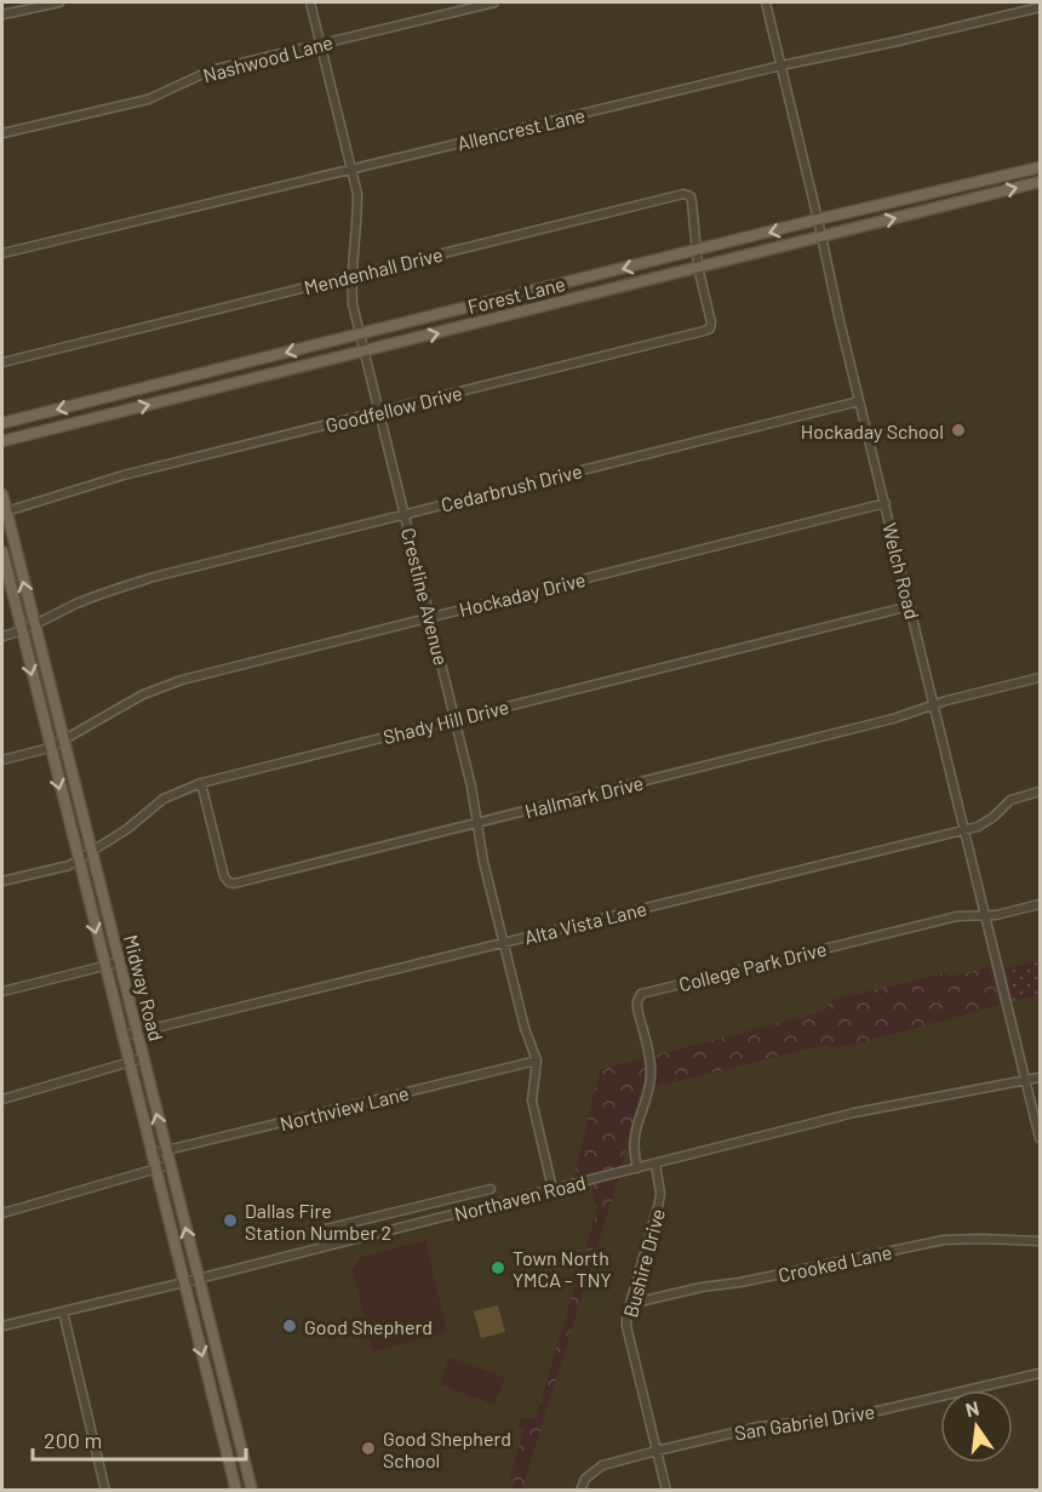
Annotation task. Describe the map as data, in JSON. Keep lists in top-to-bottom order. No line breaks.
{"streets":{"main road":["Forest Lane","Midway Road"],"street":["Nashwood Lane","Allencrest Lane","Mendenhall Drive","Goodfellow Drive","Cedarbrush Drive","Welch Road","Hockaday Drive","Crestline Avenue","Shady Hill Drive","Hallmark Drive","Alta Vista Lane","College Park Drive","Northview Lane","Northaven Road","Bushire Drive","Crooked Lane","San Gabriel Drive"]},"crossings":[["Nashwood Lane","Crestline Avenue"],["Allencrest Lane","Welch Road"],["Allencrest Lane","Crestline Avenue"],["Mendenhall Drive","Forest Lane"],["Mendenhall Drive","Goodfellow Drive"],["Mendenhall Drive","Crestline Avenue"],["Forest Lane","Goodfellow Drive"],["Forest Lane","Welch Road"],["Forest Lane","Crestline Avenue"],["Goodfellow Drive","Crestline Avenue"],["Goodfellow Drive","Midway Road"],["Cedarbrush Drive","Welch Road"],["Cedarbrush Drive","Crestline Avenue"],["Cedarbrush Drive","Midway Road"],["Welch Road","Hockaday Drive"],["Welch Road","Shady Hill Drive"],["Welch Road","Hallmark Drive"],["Welch Road","Alta Vista Lane"],["Welch Road","College Park Drive"],["Welch Road","Northaven Road"],["Hockaday Drive","Crestline Avenue"],["Hockaday Drive","Midway Road"],["Crestline Avenue","Shady Hill Drive"],["Crestline Avenue","Hallmark Drive"],["Crestline Avenue","Alta Vista Lane"],["Crestline Avenue","Northview Lane"],["Crestline Avenue","Northaven Road"],["Shady Hill Drive","Hallmark Drive"],["Shady Hill Drive","Midway Road"],["Alta Vista Lane","Midway Road"],["College Park Drive","Northaven Road"],["Midway Road","Northview Lane"],["Midway Road","Northaven Road"],["Northaven Road","Bushire Drive"],["Bushire Drive","Crooked Lane"],["Bushire Drive","San Gabriel Drive"]],"places":["Hockaday School","Dallas Fire Station Number 2","Town North YMCA - TNY","Good Shepherd","Good Shepherd School"],"scale_bar":"200 m","north":"top"}
